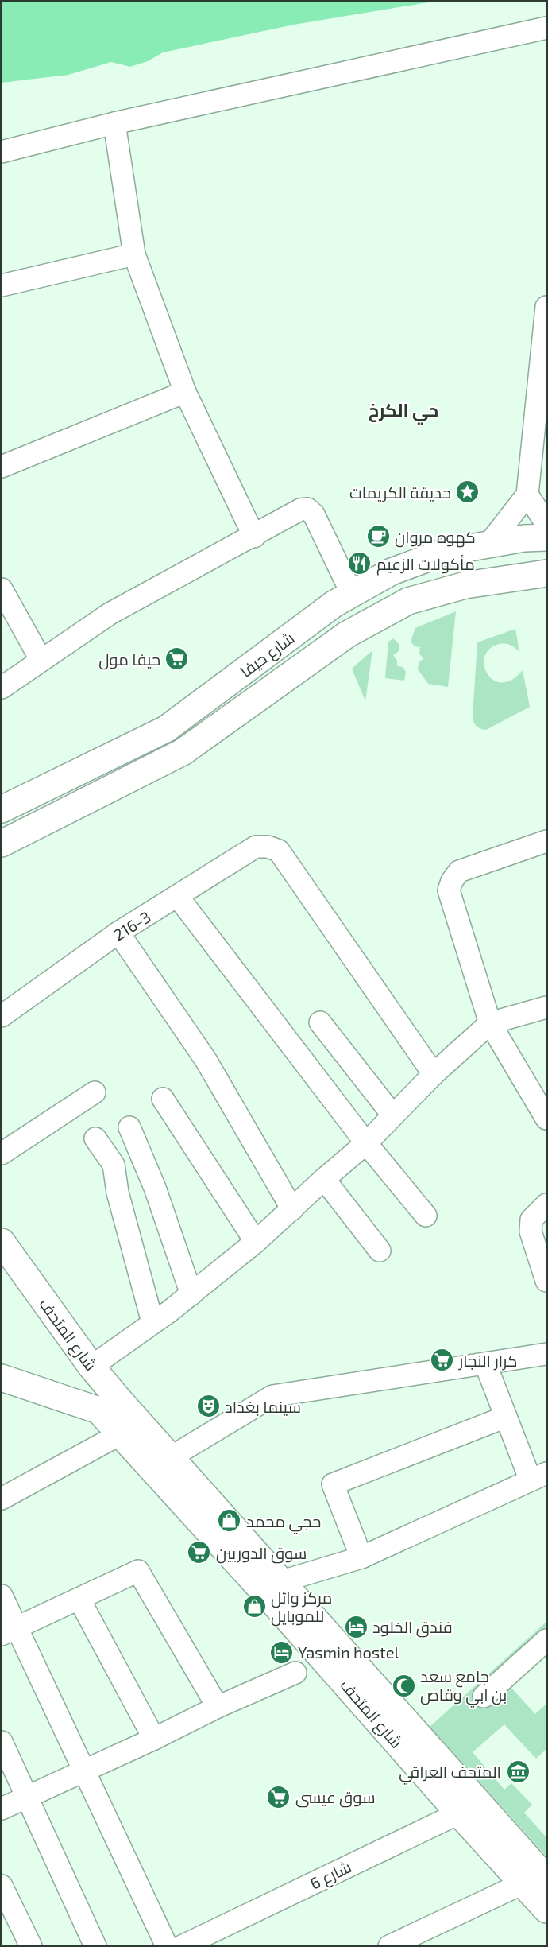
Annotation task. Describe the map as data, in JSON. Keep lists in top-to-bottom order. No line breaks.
{"streets":{"main road":["شارع حيفا","شارع المتحف"],"street":["216-3","شارع 6"]},"crossings":[["شارع المتحف","شارع 6"]],"districts":["حي الكرخ"],"places":{"place":["حديقة الكريمات"],"cafe":["كهوه مروان"],"restaurant":["مأكولات الزعيم"],"supermarket":["حيفا مول","كرار النجار","سوق الدوريين","سوق عيسى"],"theatre":["سينما بغداد"],"shop":["حجي محمد","مركز وائل للموبايل"],"hotel":["فندق الخلود","Yasmin hostel"],"mosque":["جامع سعد بن ابي وقاص"],"museum":["المتحف العراقي"]}}
